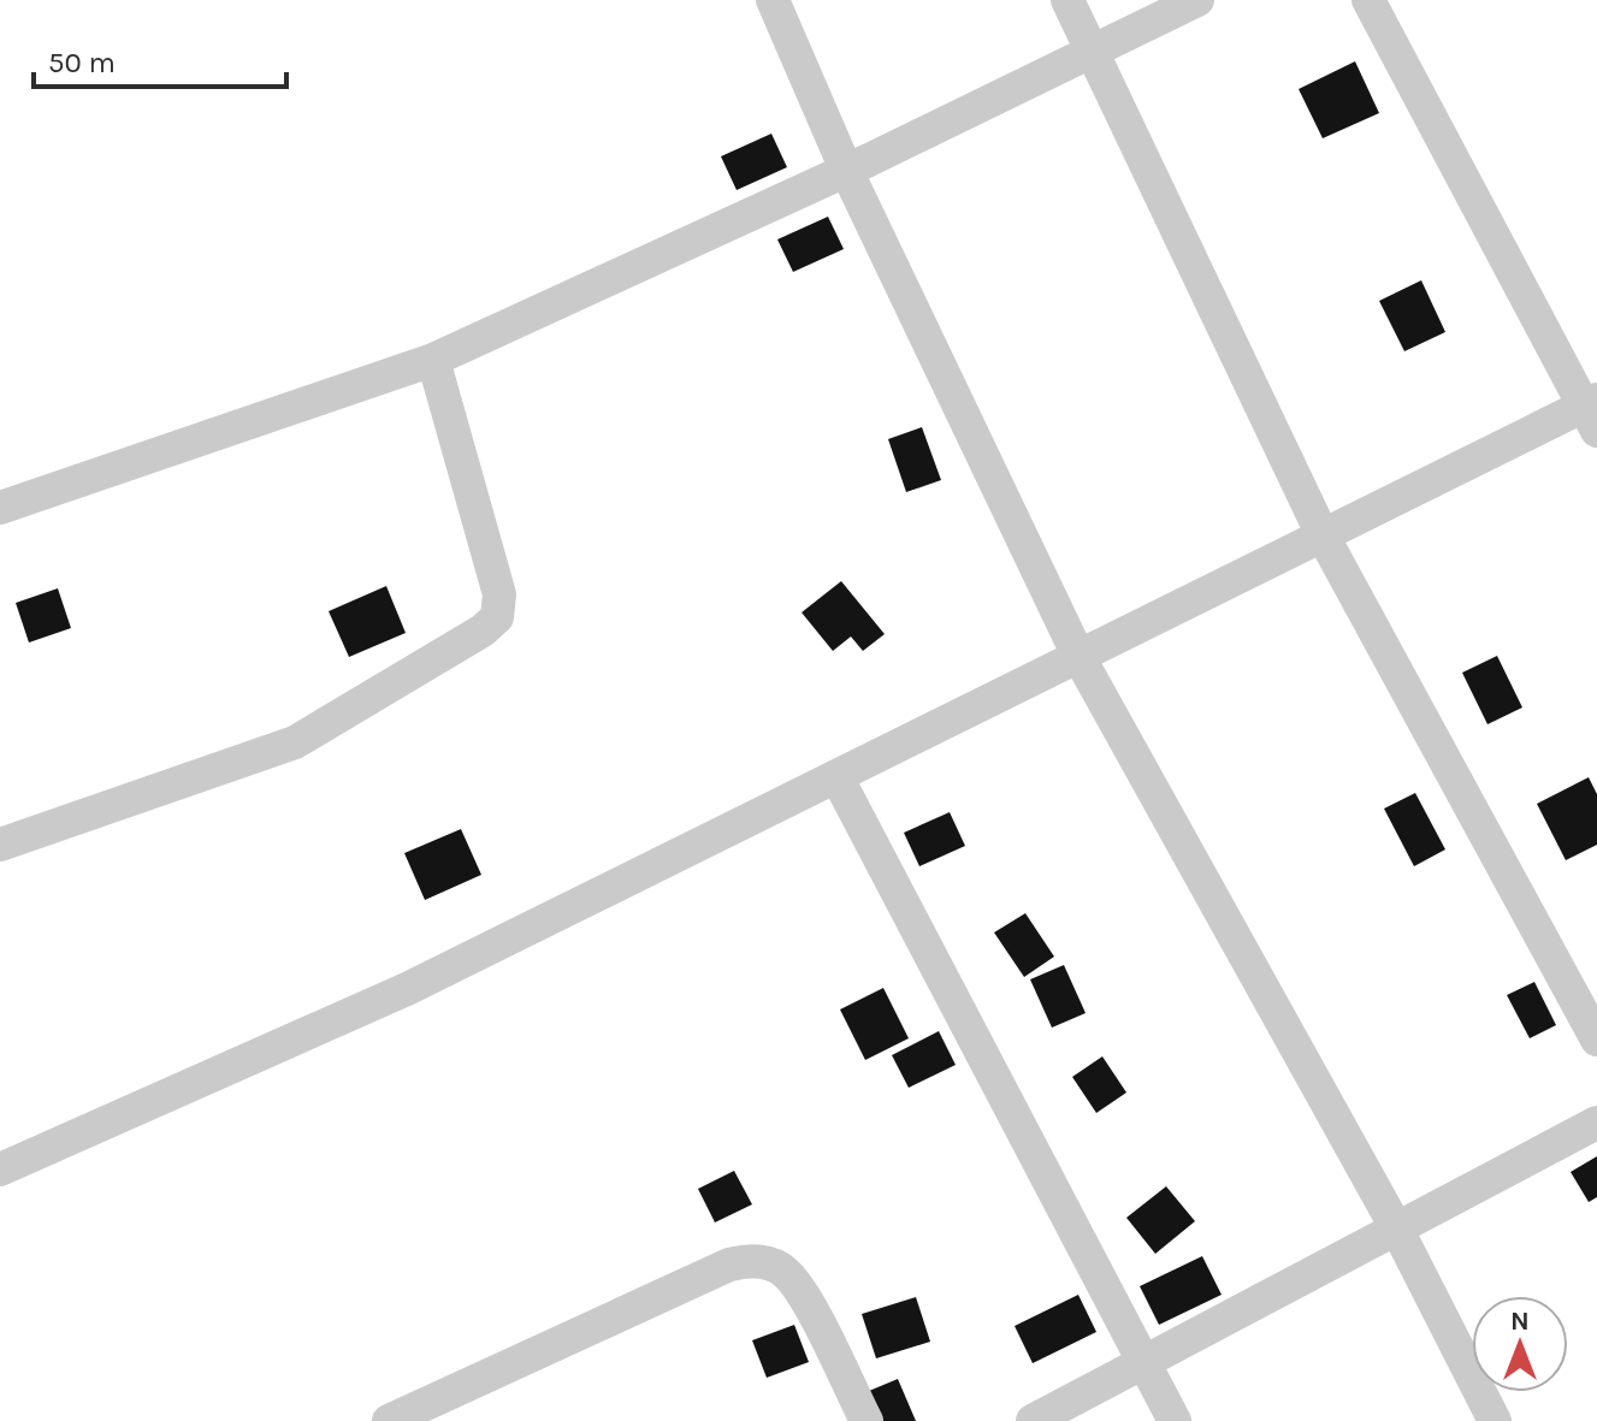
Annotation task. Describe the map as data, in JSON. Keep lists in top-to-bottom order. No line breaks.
{"scale_bar":"50 m","north":"top"}
